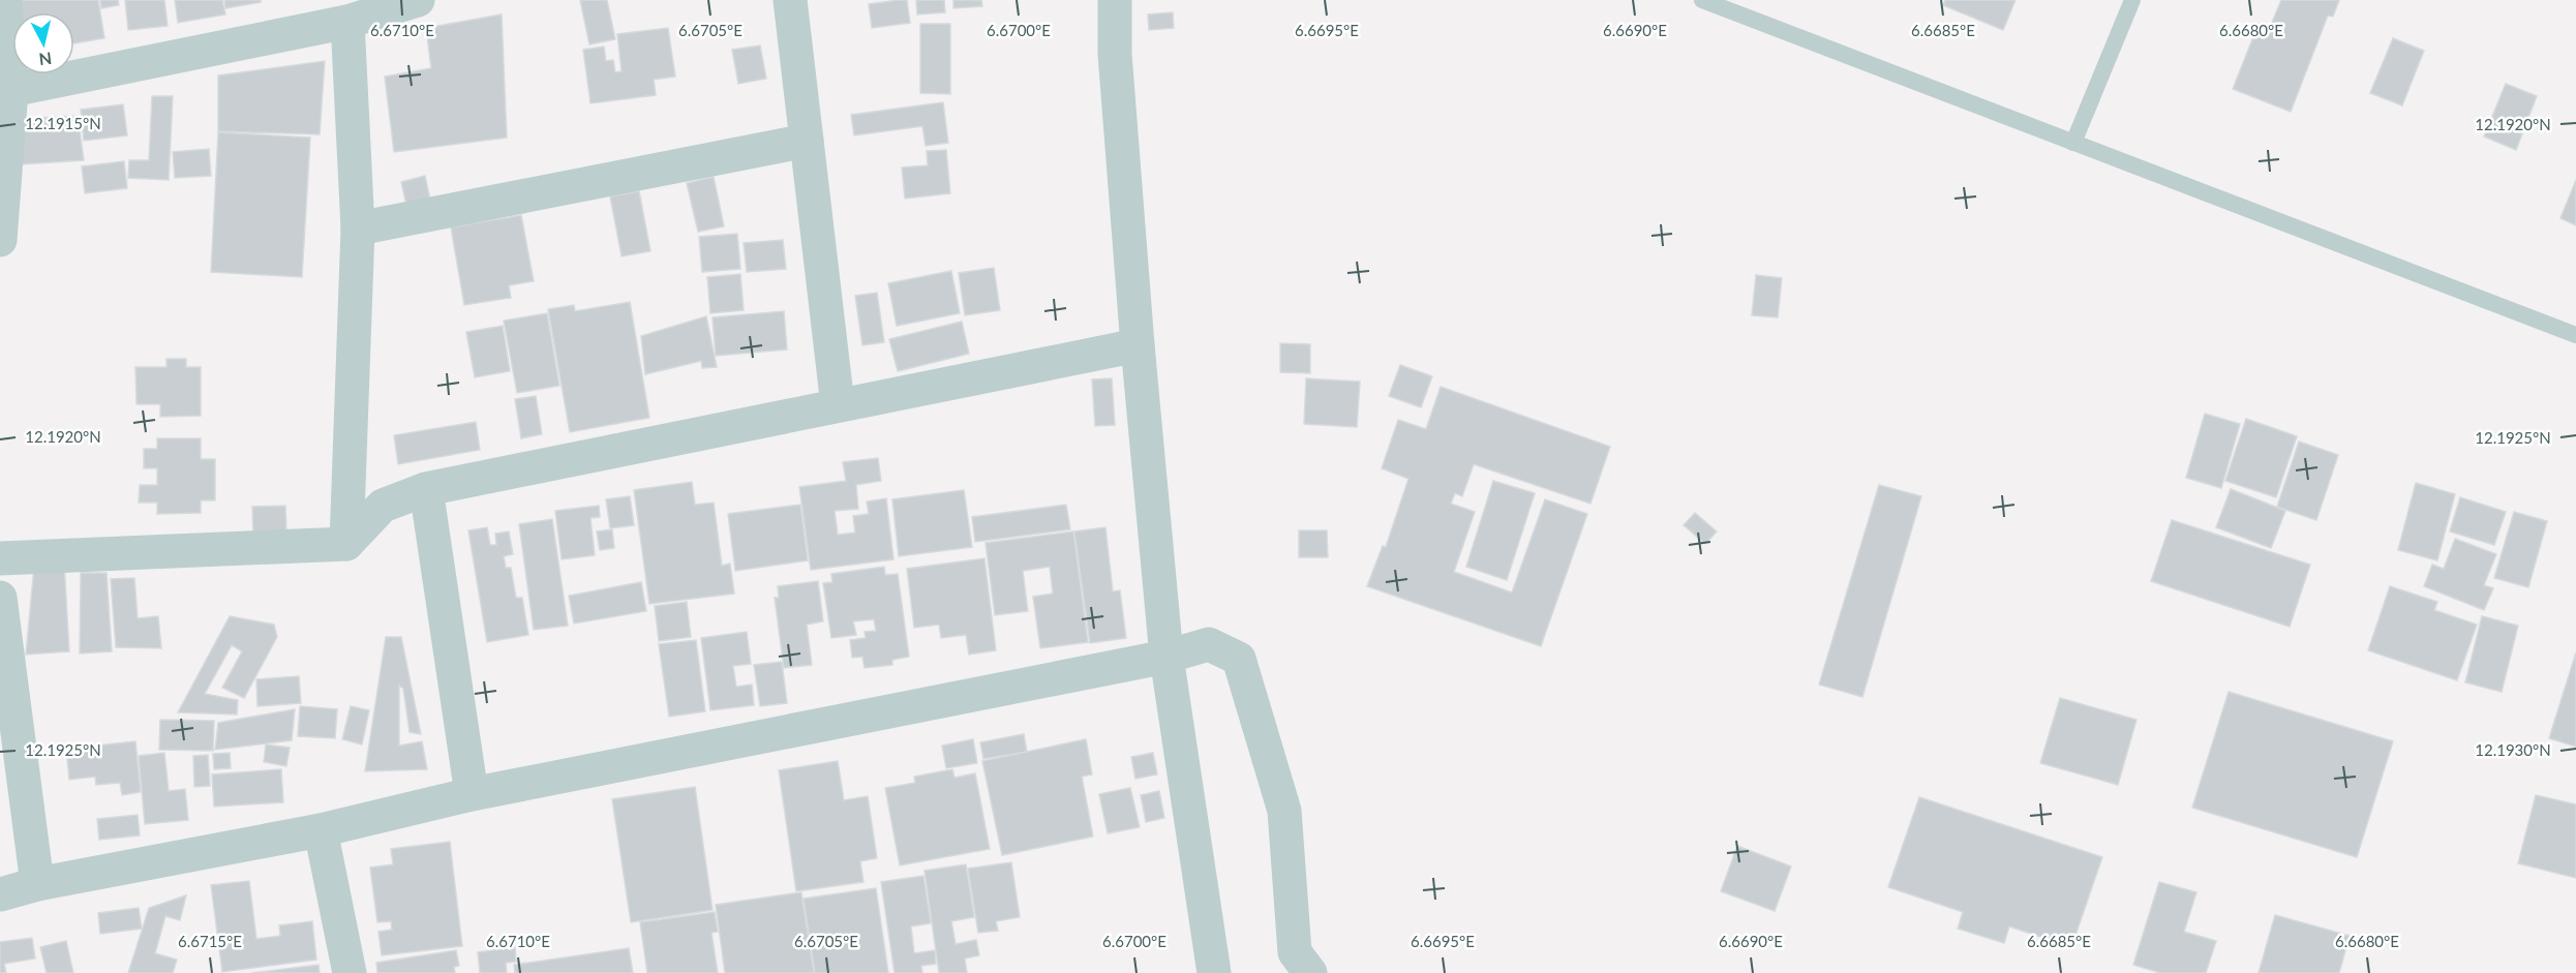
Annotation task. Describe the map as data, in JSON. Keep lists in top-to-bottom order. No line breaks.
{"north":"bottom","coordinates":["6.6710°E","6.6705°E","6.6700°E","6.6695°E","6.6690°E","6.6685°E","6.6680°E","12.1915°N","12.1920°N","12.1925°N","12.1930°N","6.6715°E"]}
